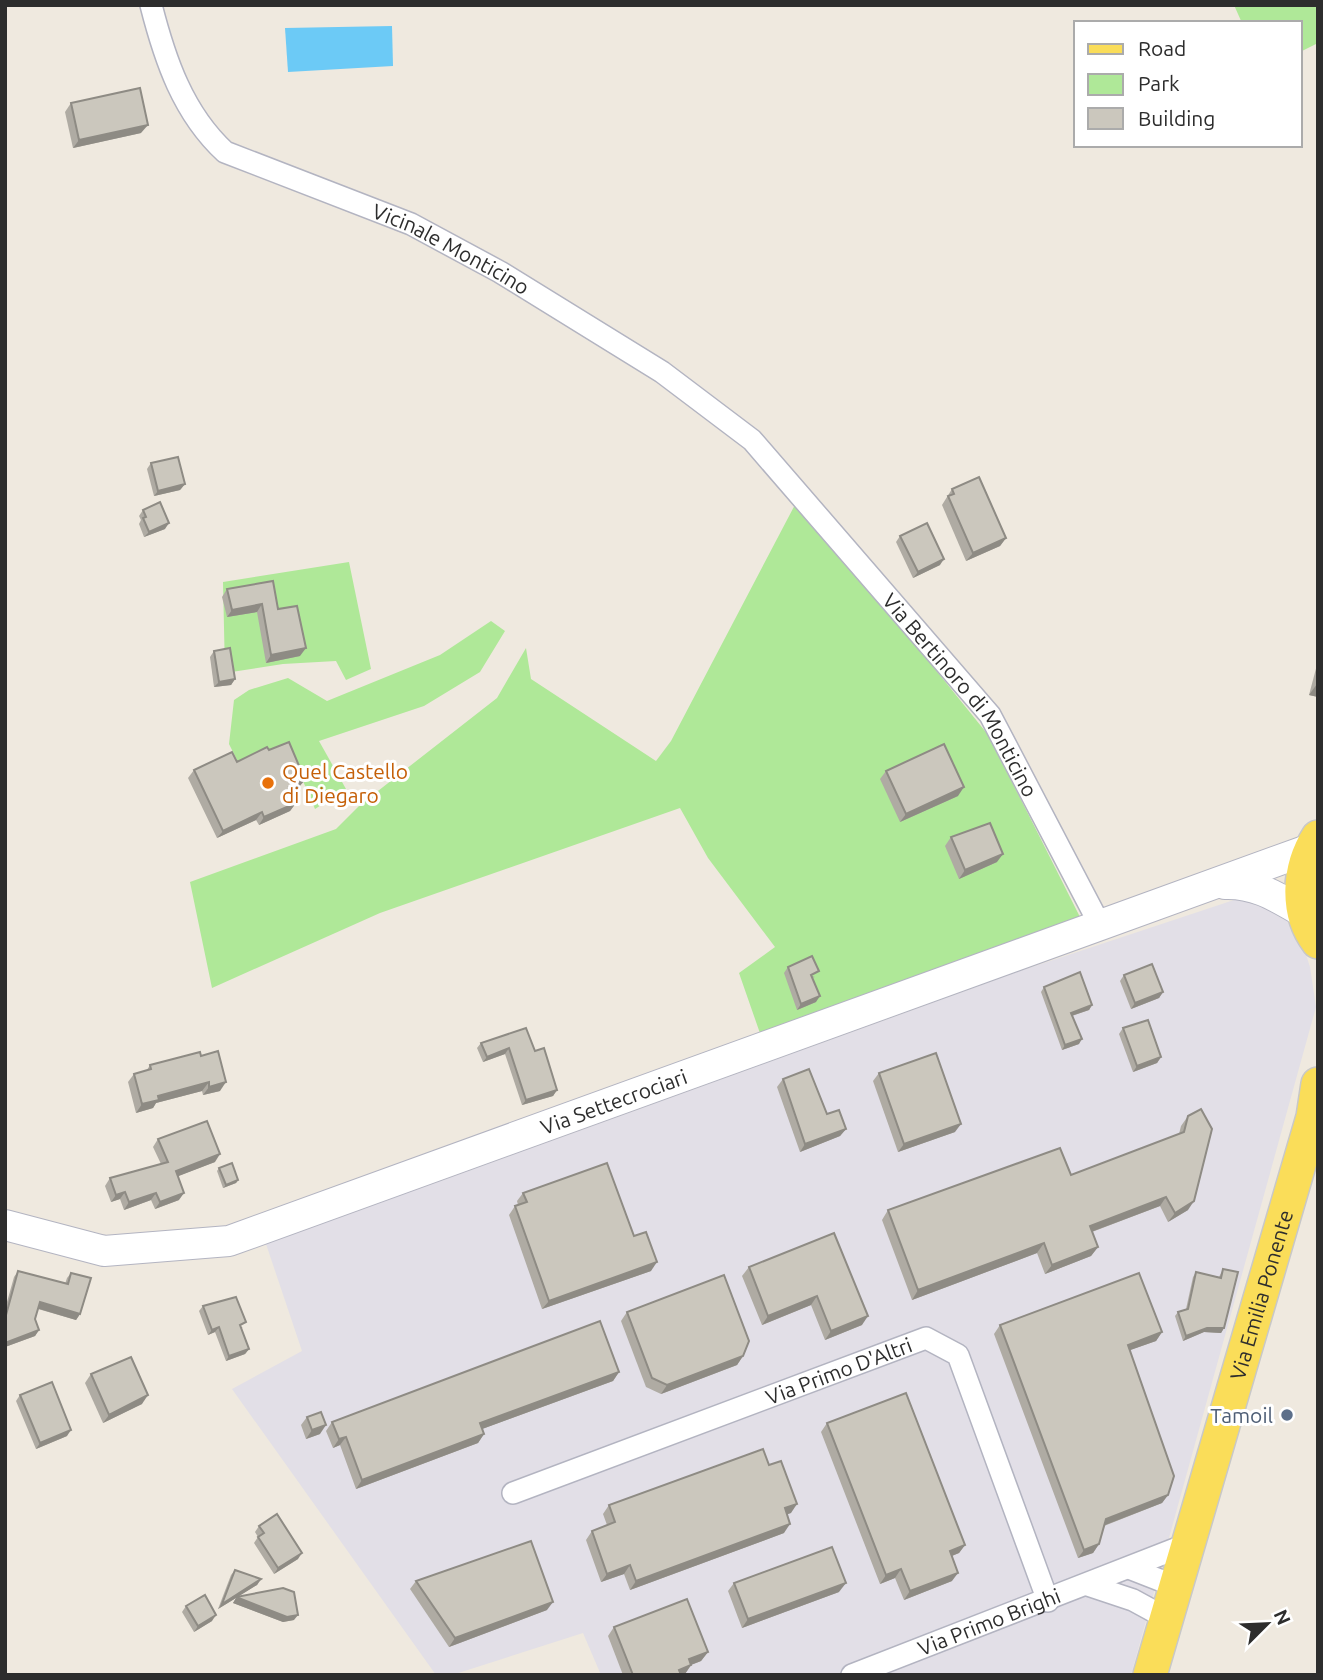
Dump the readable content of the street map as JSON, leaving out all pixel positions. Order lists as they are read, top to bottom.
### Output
{
  "streets": {
    "main road": ["Via Settecrociari", "Via Emilia Ponente"],
    "street": [
      "Vicinale Monticino",
      "Via Bertinoro di Monticino",
      "Via Primo D'Altri",
      "Via Primo Brighi"
    ]
  },
  "crossings": [
    ["Vicinale Monticino", "Via Bertinoro di Monticino"],
    ["Via Bertinoro di Monticino", "Via Settecrociari"],
    ["Via Emilia Ponente", "Via Primo Brighi"],
    ["Via Primo D'Altri", "Via Primo Brighi"]
  ],
  "places": ["Quel Castello di Diegaro", "Tamoil"],
  "legend": ["Road", "Park", "Building"],
  "north": "top right"
}
